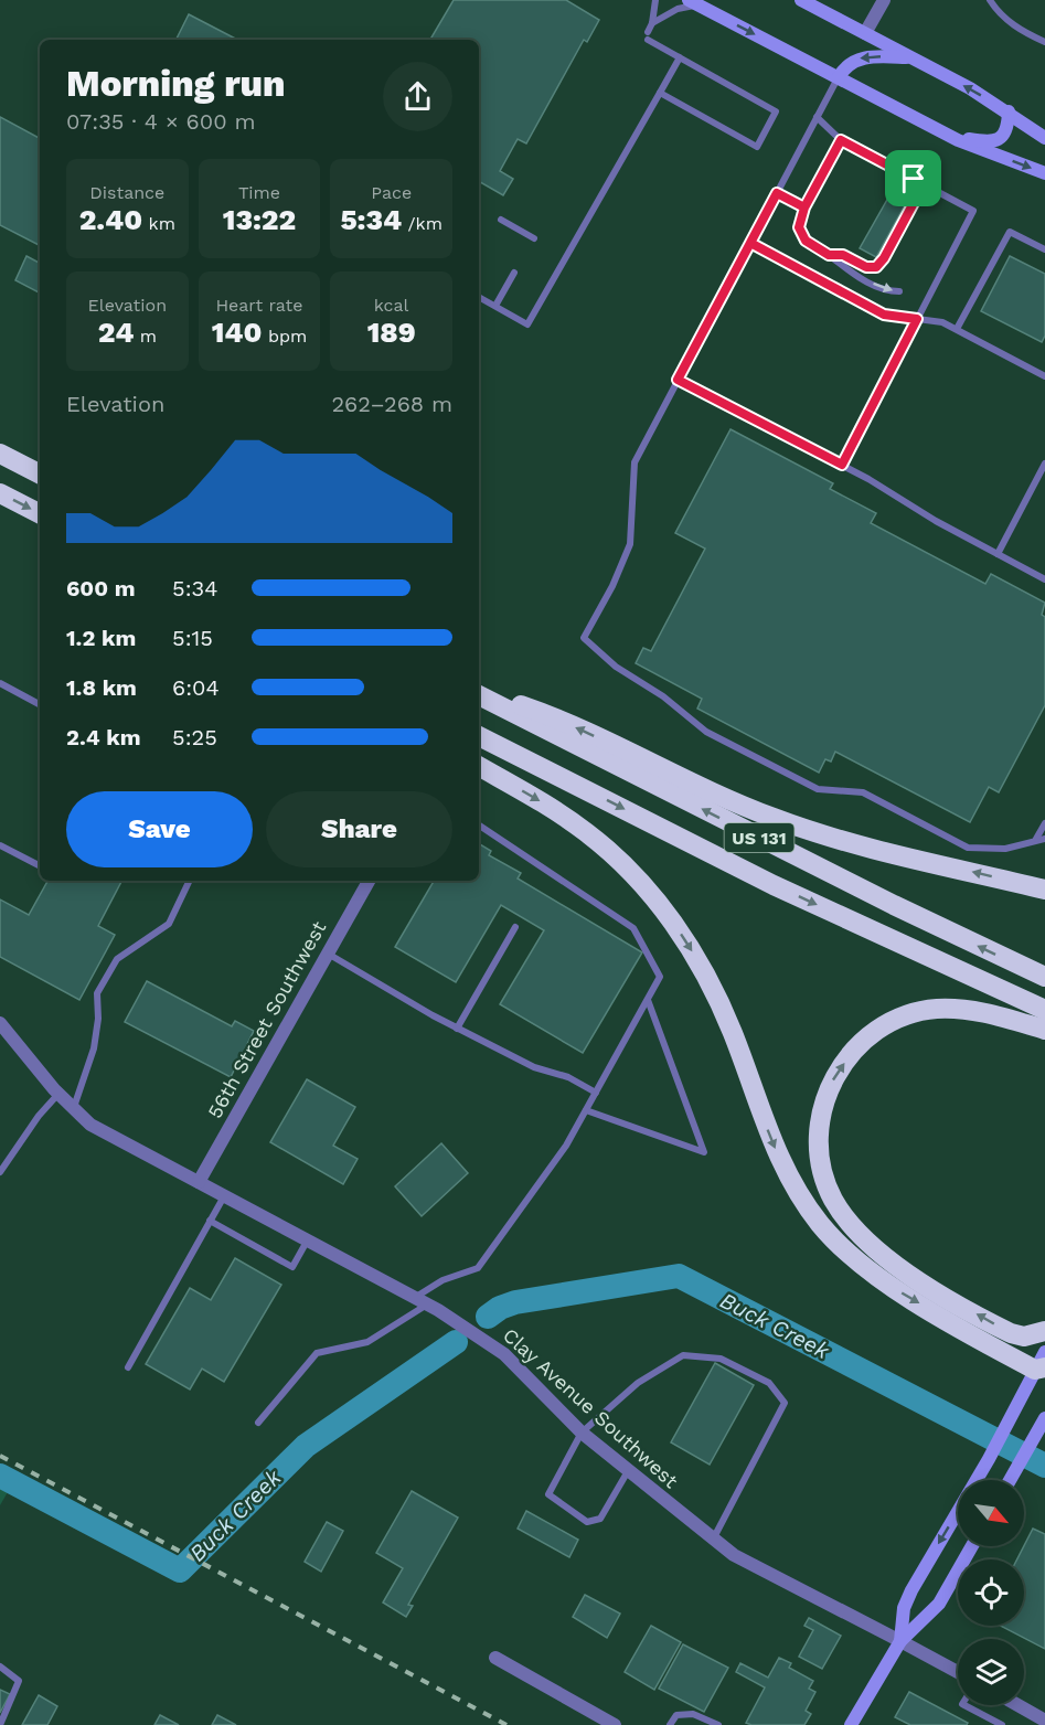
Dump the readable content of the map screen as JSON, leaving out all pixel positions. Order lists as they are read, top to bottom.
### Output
{
  "streets": {
    "highway": ["US 131"],
    "street": ["56th Street Southwest", "Clay Avenue Southwest"]
  },
  "crossings": [
    ["56th Street Southwest", "Clay Avenue Southwest"]
  ],
  "water": ["Buck Creek"],
  "north": "bottom right",
  "page": {
    "heading": ["Morning run", "07:35 · 4 × 600 m"],
    "stats": [
      ["Distance", "2.40 km"],
      ["Time", "13:22"],
      ["Pace", "5:34 /km"],
      ["Elevation", "24 m"],
      ["Heart rate", "140 bpm"],
      ["kcal", "189"]
    ],
    "chart": ["Elevation", "262–268 m"],
    "list": [
      {
        "name": "600 m",
        "note": "5:34"
      },
      {
        "name": "1.2 km",
        "note": "5:15"
      },
      {
        "name": "1.8 km",
        "note": "6:04"
      },
      {
        "name": "2.4 km",
        "note": "5:25"
      }
    ],
    "buttons": ["Save", "Share"]
  }
}
